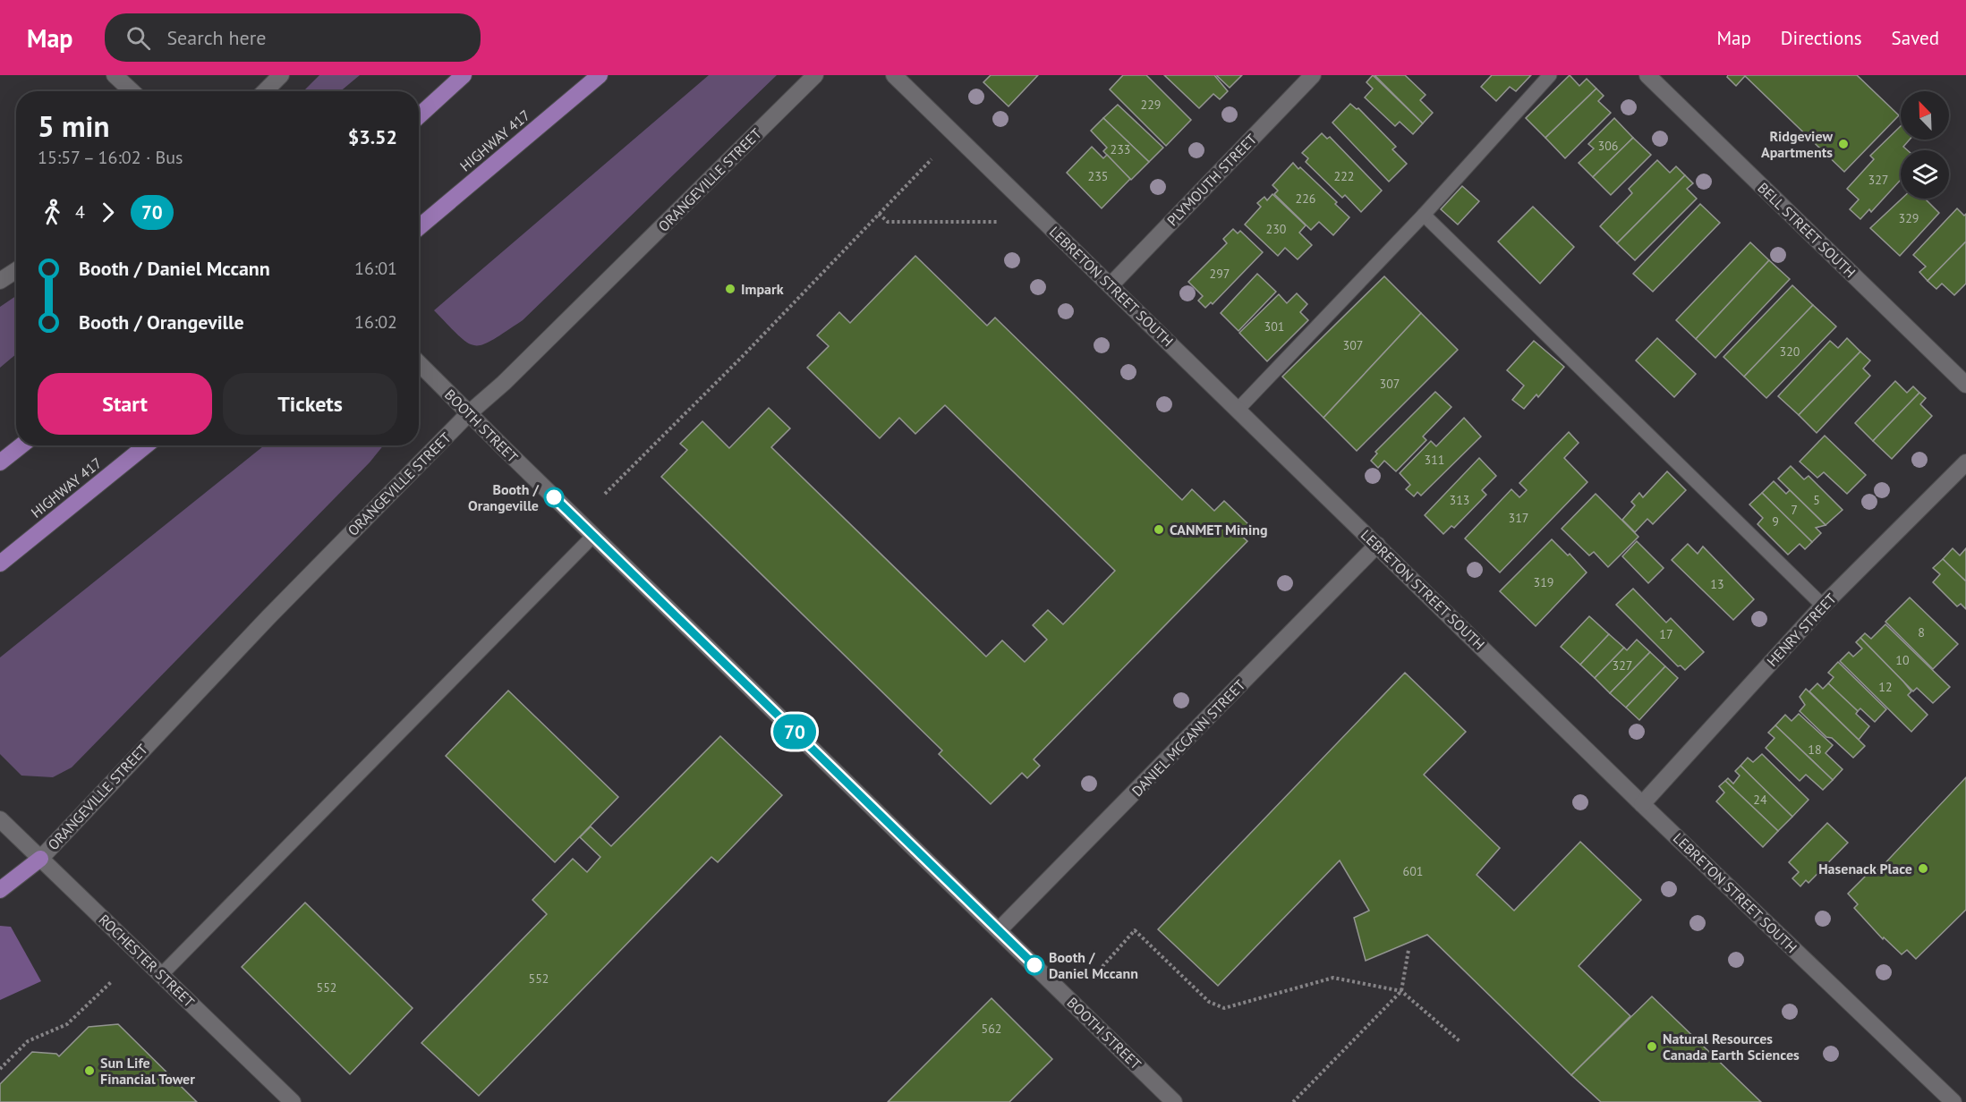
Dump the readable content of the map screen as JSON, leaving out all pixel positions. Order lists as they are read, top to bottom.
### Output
{
  "streets": {
    "highway": ["HIGHWAY 417"],
    "street": [
      "ORANGEVILLE STREET",
      "PLYMOUTH STREET",
      "BELL STREET SOUTH",
      "LEBRETON STREET SOUTH",
      "BOOTH STREET",
      "HENRY STREET",
      "DANIEL MCCANN STREET",
      "ROCHESTER STREET"
    ]
  },
  "crossings": [
    ["ORANGEVILLE STREET", "BOOTH STREET"],
    ["ORANGEVILLE STREET", "ROCHESTER STREET"],
    ["PLYMOUTH STREET", "LEBRETON STREET SOUTH"],
    ["LEBRETON STREET SOUTH", "HENRY STREET"],
    ["LEBRETON STREET SOUTH", "DANIEL MCCANN STREET"],
    ["BOOTH STREET", "DANIEL MCCANN STREET"]
  ],
  "places": [
    "Ridgeview Apartments",
    "Impark",
    "Booth / Orangeville",
    "CANMET Mining",
    "Hasenack Place",
    "Booth / Daniel Mccann",
    "Natural Resources Canada Earth Sciences",
    "Sun Life Financial Tower"
  ],
  "lines": ["bus line 70"],
  "house_numbers": [
    "229",
    "306",
    "233",
    "235",
    "222",
    "327",
    "226",
    "329",
    "230",
    "297",
    "301",
    "307",
    "320",
    "307",
    "311",
    "313",
    "5",
    "7",
    "317",
    "9",
    "319",
    "13",
    "8",
    "17",
    "10",
    "327",
    "12",
    "18",
    "24",
    "601",
    "552",
    "552",
    "562"
  ],
  "north": "top left",
  "page": {
    "header": "Map",
    "search": "Search here",
    "nav": ["Map", "Directions", "Saved"],
    "on_map": "70",
    "heading": ["5 min", "15:57 – 16:02 · Bus", "$3.52"],
    "legs": ["4", "70"],
    "list": [
      {
        "name": "Booth / Daniel Mccann",
        "value": "16:01"
      },
      {
        "name": "Booth / Orangeville",
        "value": "16:02"
      }
    ],
    "buttons": ["Start", "Tickets"]
  }
}
